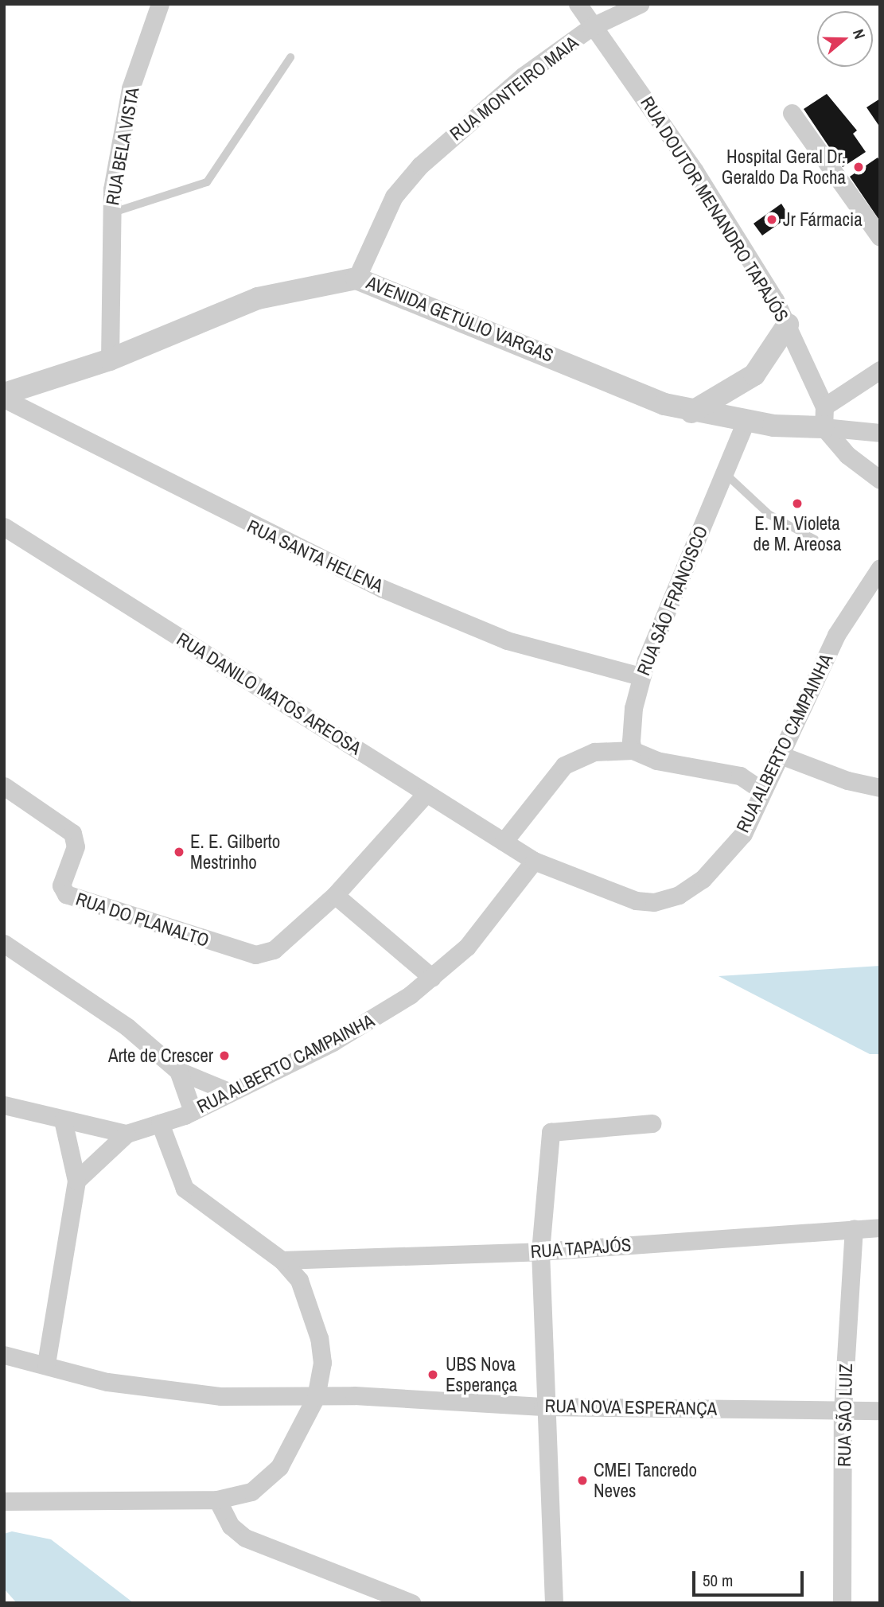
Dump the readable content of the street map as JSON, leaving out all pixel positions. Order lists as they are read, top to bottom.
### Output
{
  "streets": {
    "street": [
      "RUA MONTEIRO MAIA",
      "RUA BELA VISTA",
      "RUA DOUTOR MENANDRO TAPAJÓS",
      "AVENIDA GETÚLIO VARGAS",
      "RUA SANTA HELENA",
      "RUA SÃO FRANCISCO",
      "RUA DANILO MATOS AREOSA",
      "RUA ALBERTO CAMPAINHA",
      "RUA DO PLANALTO",
      "RUA TAPAJÓS",
      "RUA NOVA ESPERANÇA",
      "RUA SÃO LUIZ"
    ]
  },
  "crossings": [
    ["RUA MONTEIRO MAIA", "RUA DOUTOR MENANDRO TAPAJÓS"],
    ["RUA MONTEIRO MAIA", "AVENIDA GETÚLIO VARGAS"],
    ["RUA BELA VISTA", "AVENIDA GETÚLIO VARGAS"],
    ["RUA DOUTOR MENANDRO TAPAJÓS", "AVENIDA GETÚLIO VARGAS"],
    ["AVENIDA GETÚLIO VARGAS", "RUA SÃO FRANCISCO"],
    ["RUA SANTA HELENA", "RUA SÃO FRANCISCO"],
    ["RUA DANILO MATOS AREOSA", "RUA ALBERTO CAMPAINHA"],
    ["RUA TAPAJÓS", "RUA SÃO LUIZ"],
    ["RUA NOVA ESPERANÇA", "RUA SÃO LUIZ"]
  ],
  "places": [
    "Hospital Geral Dr. Geraldo Da Rocha",
    "Jr Fármacia",
    "E. M. Violeta de M. Areosa",
    "E. E. Gilberto Mestrinho",
    "Arte de Crescer",
    "UBS Nova Esperança",
    "CMEI Tancredo Neves"
  ],
  "scale_bar": "50 m",
  "north": "right"
}
